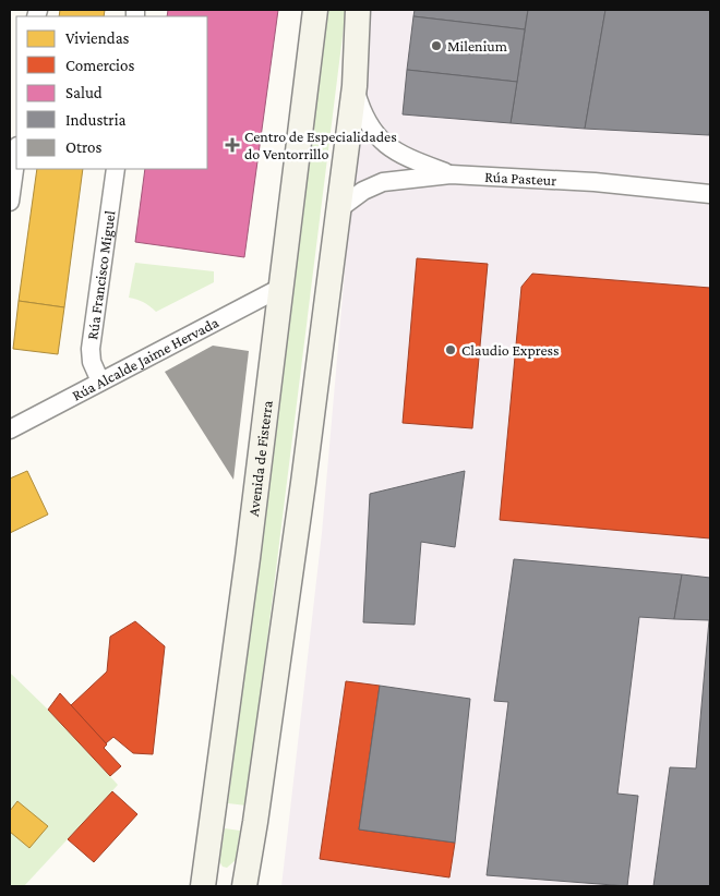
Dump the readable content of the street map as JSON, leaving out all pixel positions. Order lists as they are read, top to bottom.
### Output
{
  "streets": {
    "main road": ["Avenida de Fisterra"],
    "street": ["Rúa Pasteur", "Rúa Francisco Miguel", "Rúa Alcalde Jaime Hervada"]
  },
  "crossings": [
    ["Rúa Francisco Miguel", "Rúa Alcalde Jaime Hervada"],
    ["Rúa Alcalde Jaime Hervada", "Avenida de Fisterra"]
  ],
  "places": {
    "other": ["Milenium", "Claudio Express"],
    "health": ["Centro de Especialidades do Ventorrillo"]
  },
  "legend": [
    "Viviendas",
    "Comercios",
    "Salud",
    "Industria",
    "Otros"
  ]
}
